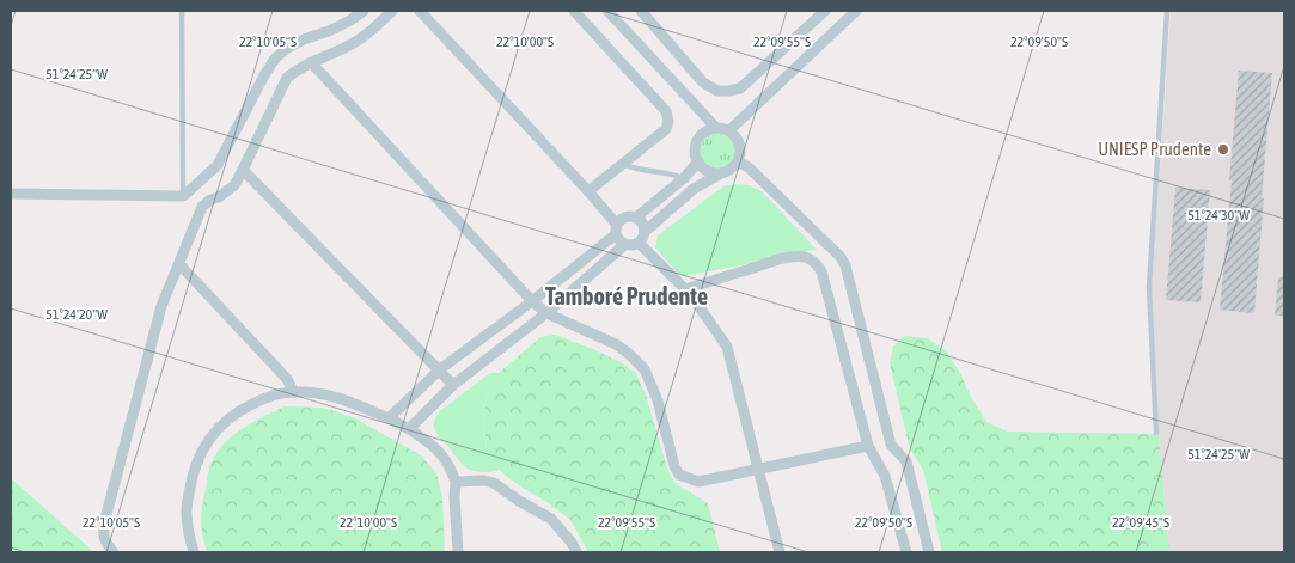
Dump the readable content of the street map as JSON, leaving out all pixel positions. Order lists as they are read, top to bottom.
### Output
{
  "districts": ["Tamboré Prudente"],
  "places": ["UNIESP Prudente"],
  "coordinates": [
    "22°10'05\"S",
    "22°10'00\"S",
    "22°09'55\"S",
    "22°09'50\"S",
    "51°24'25\"W",
    "51°24'30\"W",
    "51°24'20\"W",
    "22°09'45\"S"
  ]
}
